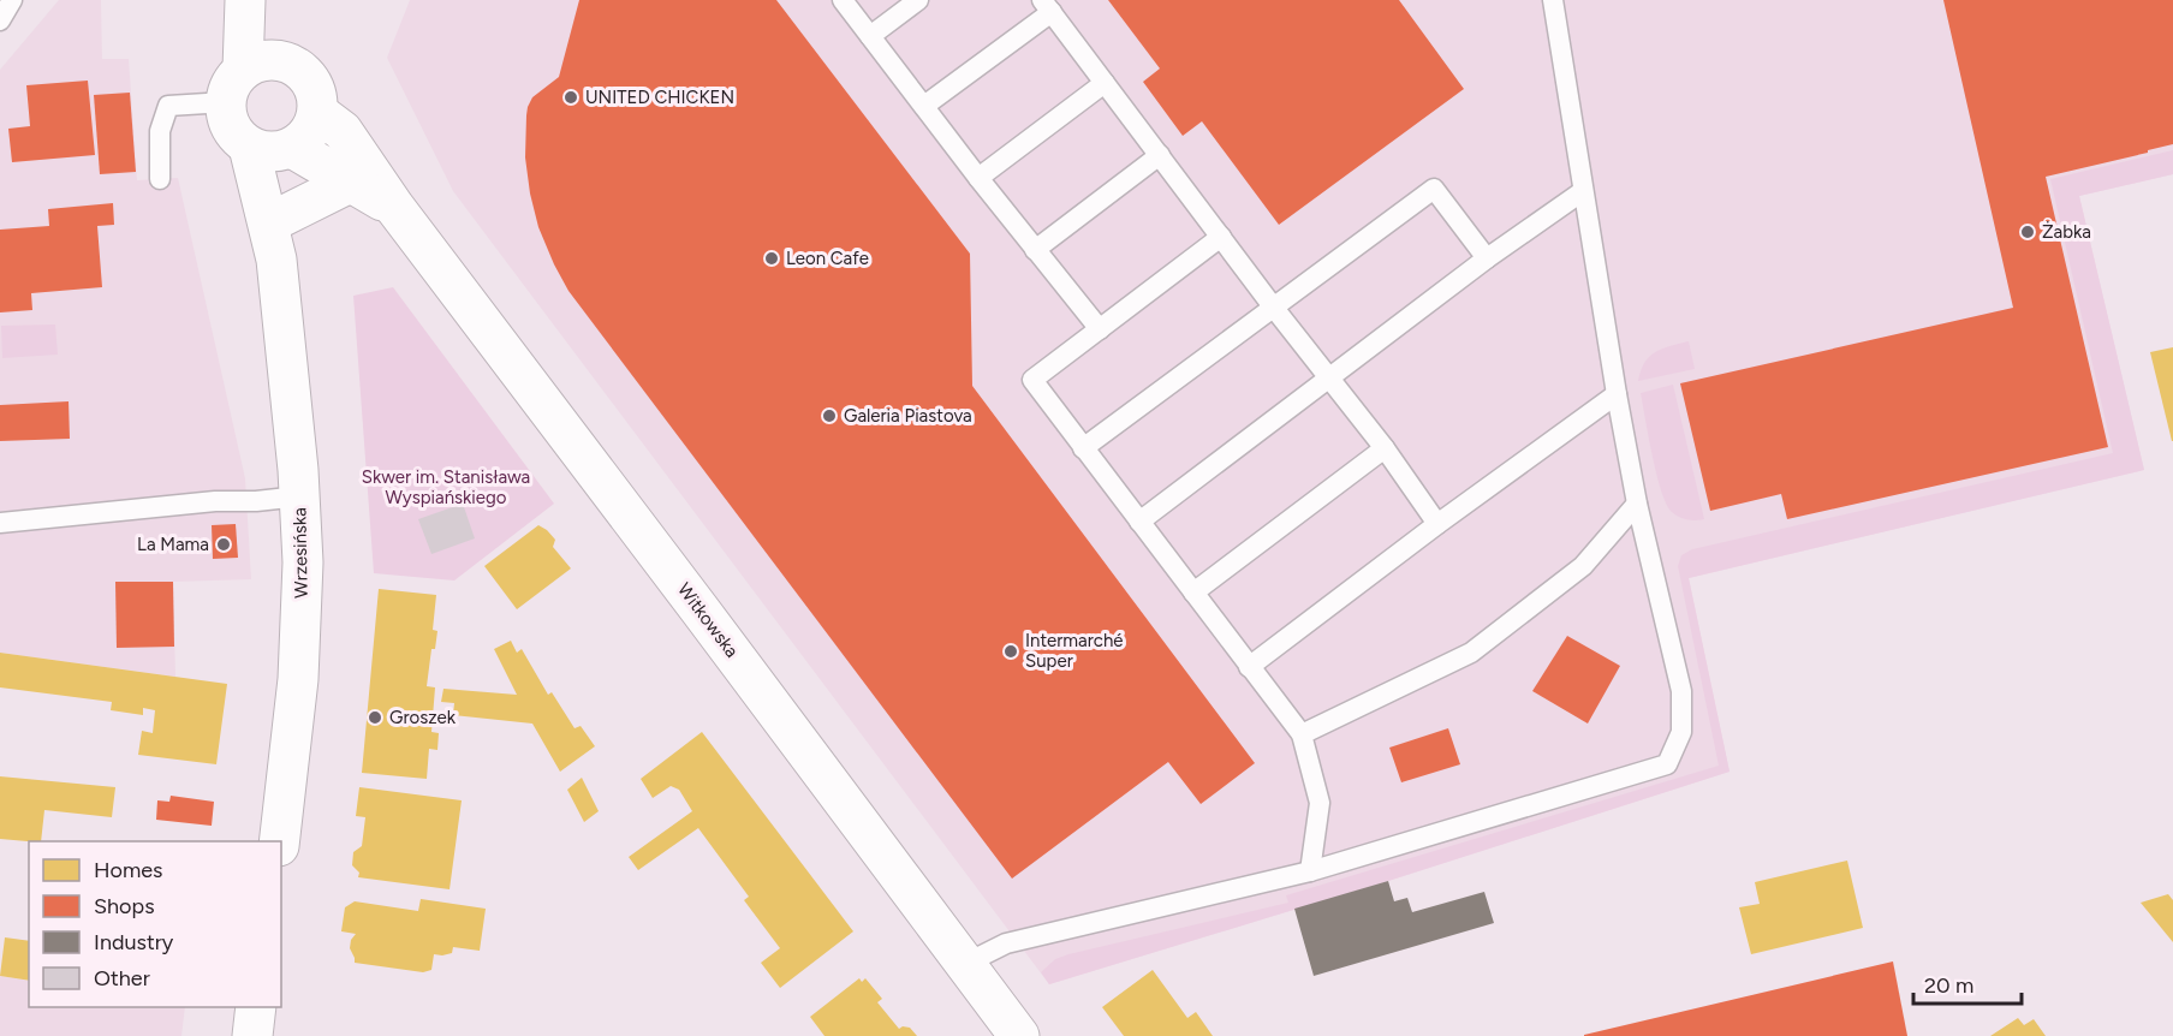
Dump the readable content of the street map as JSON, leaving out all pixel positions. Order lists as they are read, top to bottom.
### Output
{
  "streets": {
    "street": ["Wrzesińska", "Witkowska"]
  },
  "crossings": [
    ["Wrzesińska", "Witkowska"]
  ],
  "parks": ["Skwer im. Stanisława Wyspiańskiego"],
  "places": [
    "UNITED CHICKEN",
    "Żabka",
    "Leon Cafe",
    "Galeria Piastova",
    "La Mama",
    "Intermarché Super",
    "Groszek"
  ],
  "legend": [
    "Homes",
    "Shops",
    "Industry",
    "Other"
  ],
  "scale_bar": "20 m"
}
